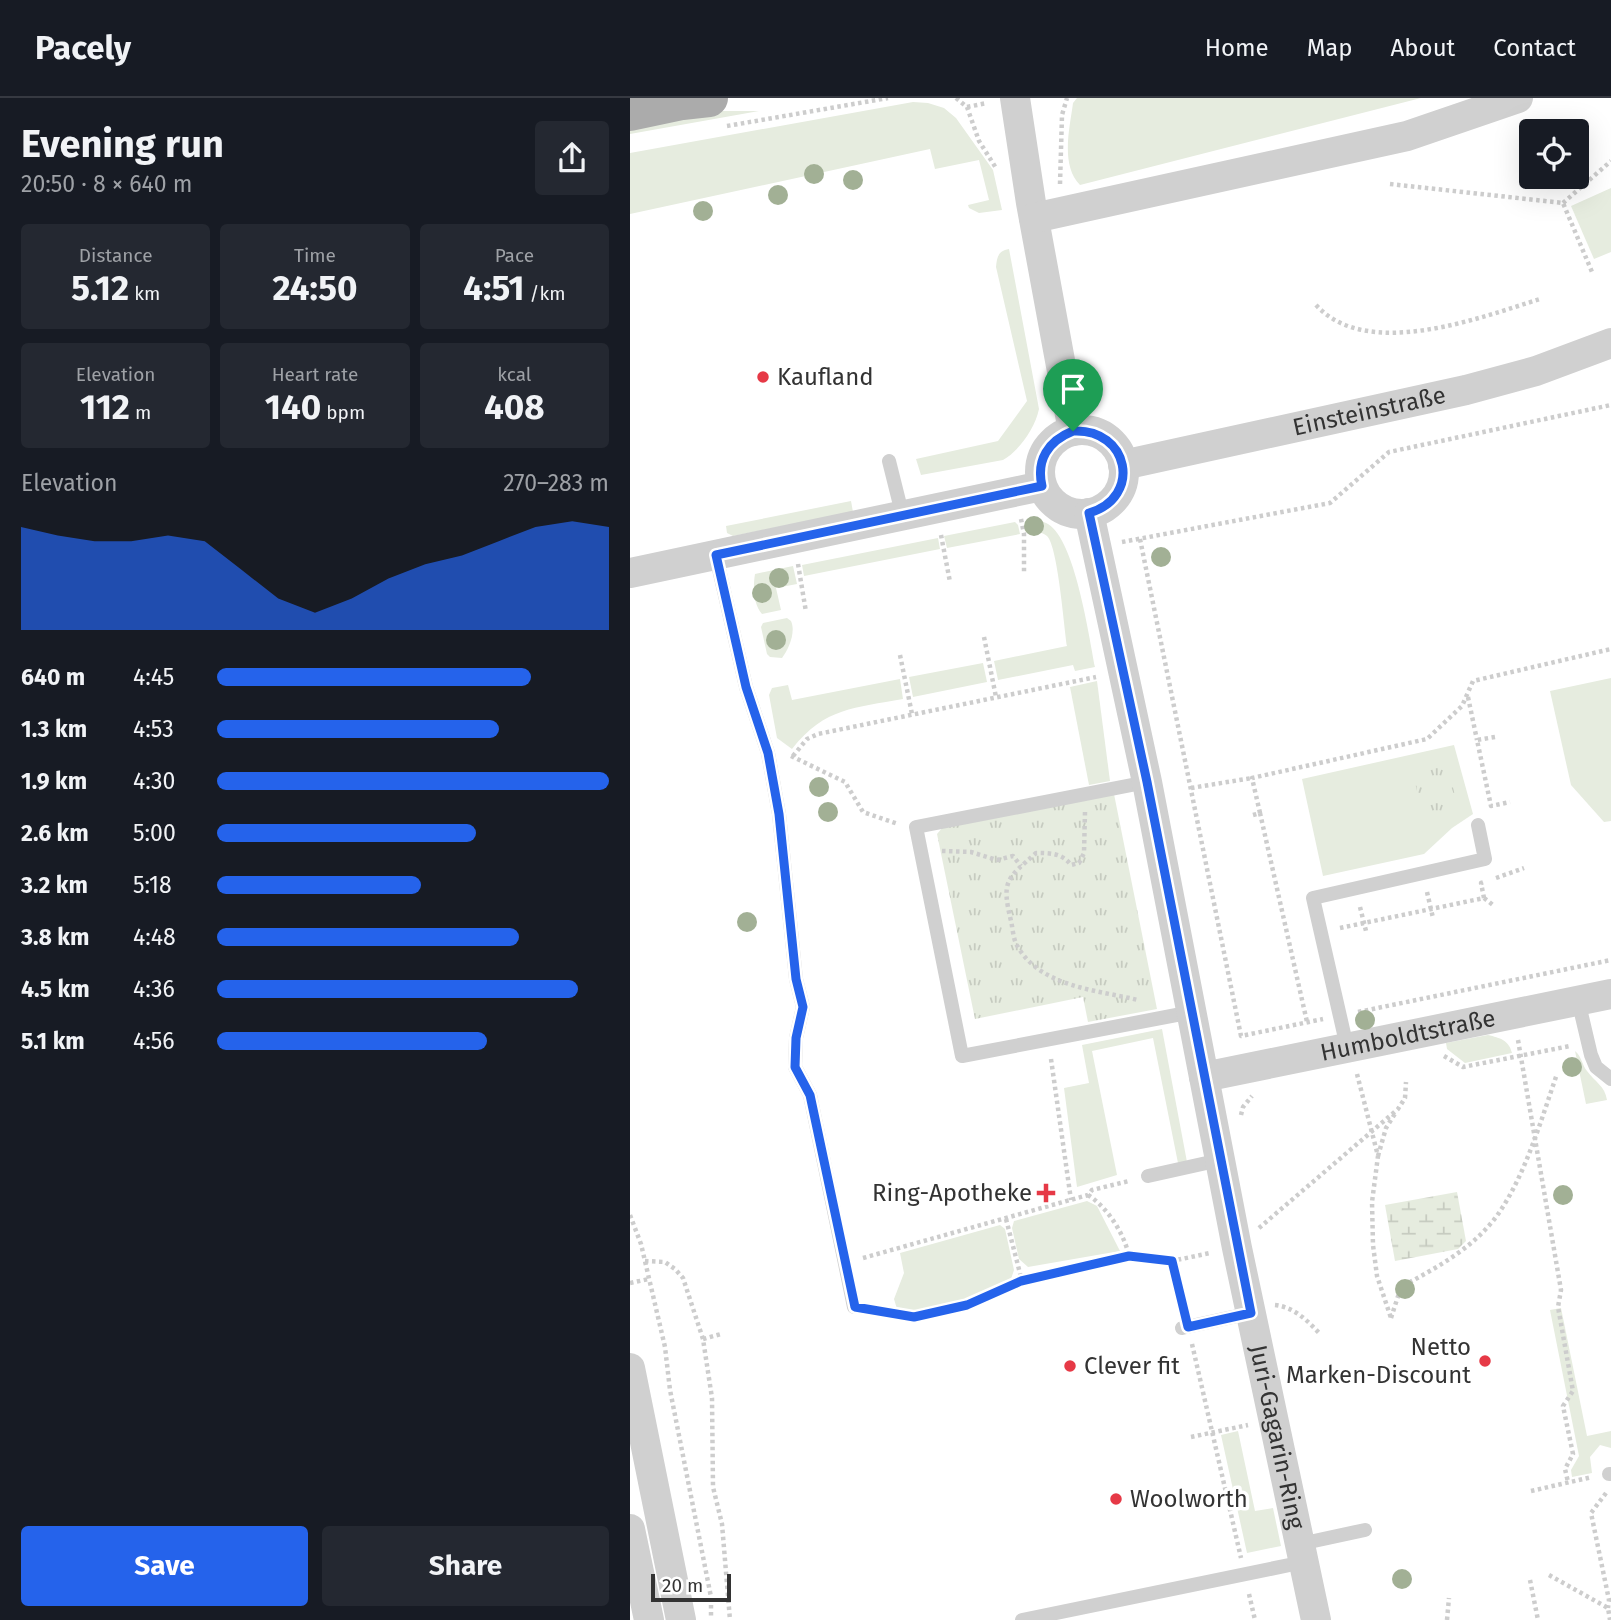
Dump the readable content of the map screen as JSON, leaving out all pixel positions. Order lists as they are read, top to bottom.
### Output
{
  "streets": {
    "street": ["Einsteinstraße", "Humboldtstraße", "Juri-Gagarin-Ring"]
  },
  "crossings": [
    ["Einsteinstraße", "Juri-Gagarin-Ring"],
    ["Humboldtstraße", "Juri-Gagarin-Ring"]
  ],
  "places": {
    "other": [
      "Kaufland",
      "Netto Marken-Discount",
      "Clever fit",
      "Woolworth"
    ],
    "health": ["Ring-Apotheke"]
  },
  "scale_bar": "20 m",
  "page": {
    "header": "Pacely",
    "nav": [
      "Home",
      "Map",
      "About",
      "Contact"
    ],
    "heading": ["Evening run", "20:50 · 8 × 640 m"],
    "stats": [
      ["Distance", "5.12 km"],
      ["Time", "24:50"],
      ["Pace", "4:51 /km"],
      ["Elevation", "112 m"],
      ["Heart rate", "140 bpm"],
      ["kcal", "408"]
    ],
    "chart": ["Elevation", "270–283 m"],
    "list": [
      {
        "name": "640 m",
        "note": "4:45"
      },
      {
        "name": "1.3 km",
        "note": "4:53"
      },
      {
        "name": "1.9 km",
        "note": "4:30"
      },
      {
        "name": "2.6 km",
        "note": "5:00"
      },
      {
        "name": "3.2 km",
        "note": "5:18"
      },
      {
        "name": "3.8 km",
        "note": "4:48"
      },
      {
        "name": "4.5 km",
        "note": "4:36"
      },
      {
        "name": "5.1 km",
        "note": "4:56"
      }
    ],
    "buttons": ["Save", "Share"],
    "scale": "20 m"
  }
}
